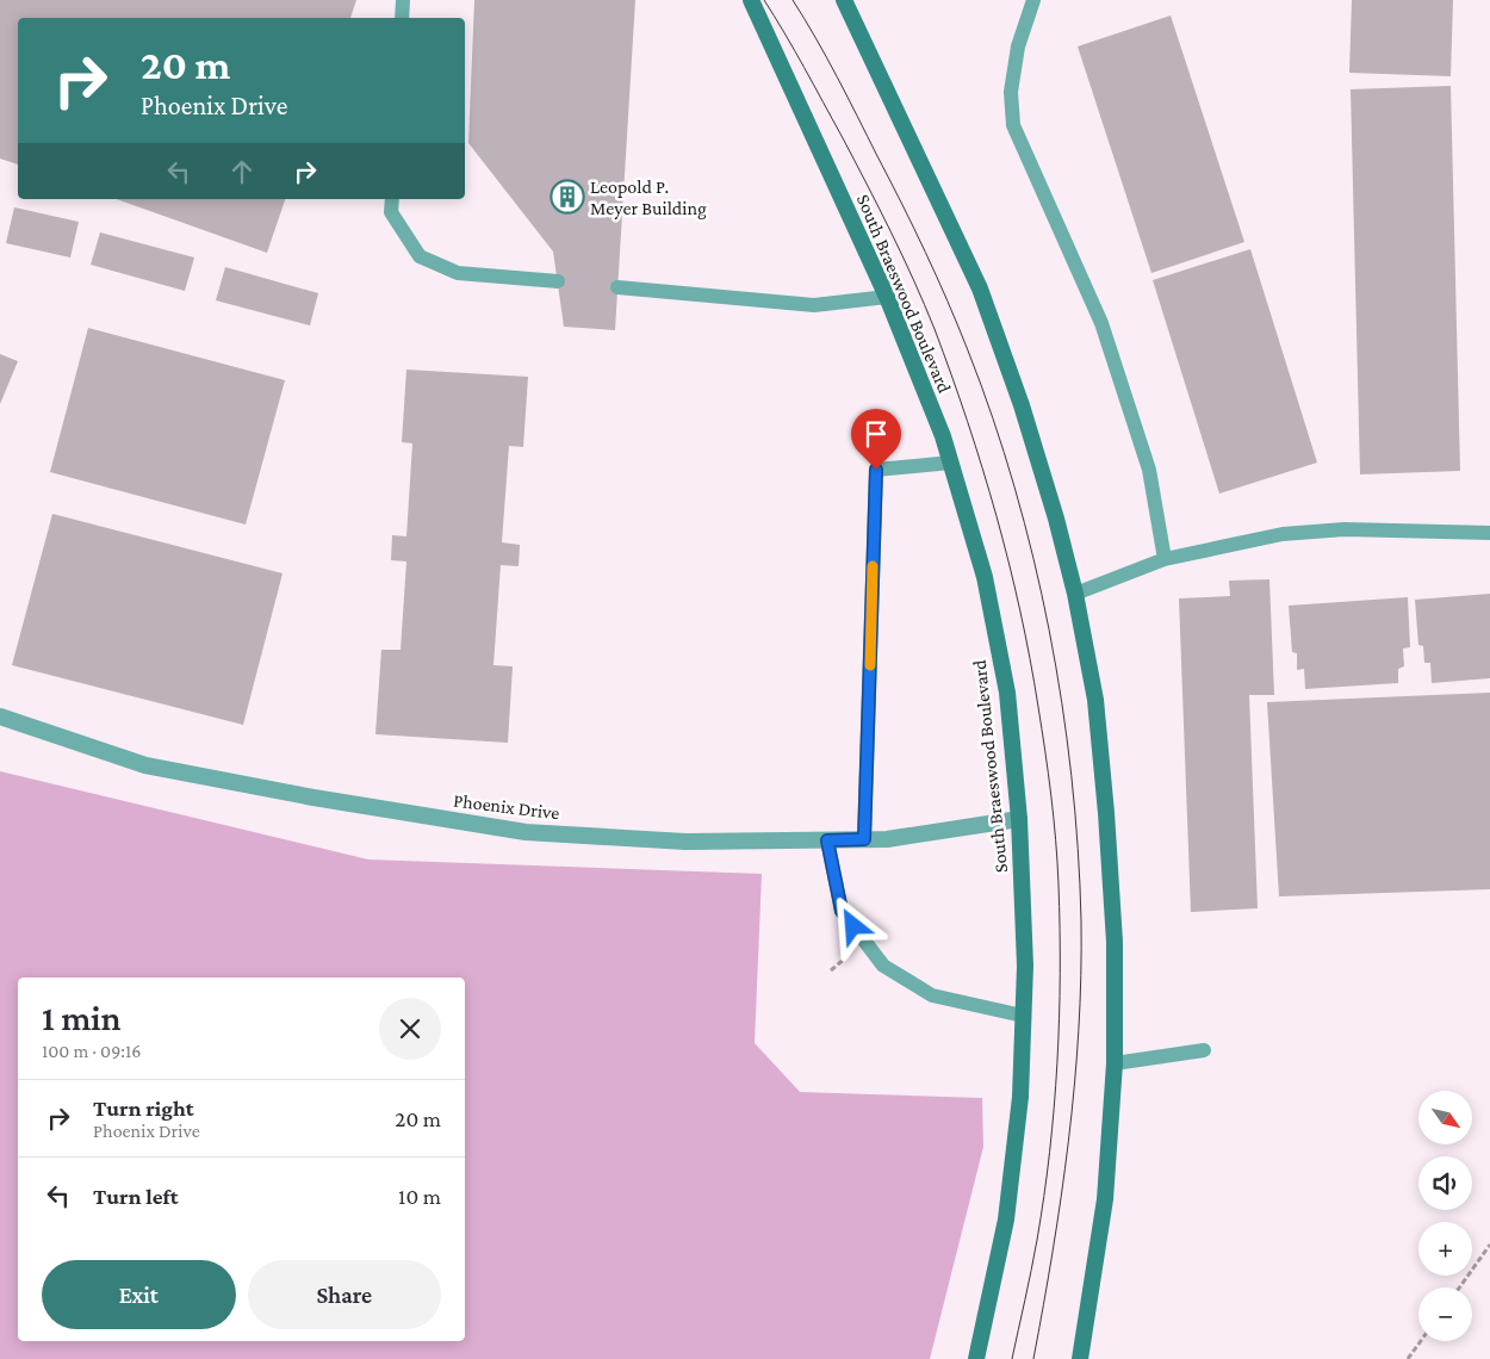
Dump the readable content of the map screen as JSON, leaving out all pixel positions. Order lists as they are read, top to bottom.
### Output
{
  "streets": {
    "main road": ["South Braeswood Boulevard"],
    "street": ["Phoenix Drive"]
  },
  "crossings": [
    ["South Braeswood Boulevard", "Phoenix Drive"]
  ],
  "places": {
    "building": ["Leopold P. Meyer Building"]
  },
  "north": "bottom right",
  "page": {
    "turn": ["20 m", "Phoenix Drive"],
    "heading": ["1 min", "100 m · 09:16"],
    "list": [
      {
        "name": "Turn right",
        "note": "Phoenix Drive",
        "value": "20 m"
      },
      {
        "name": "Turn left",
        "value": "10 m"
      }
    ],
    "map_buttons": ["+", "−"],
    "buttons": ["Exit", "Share"]
  }
}
